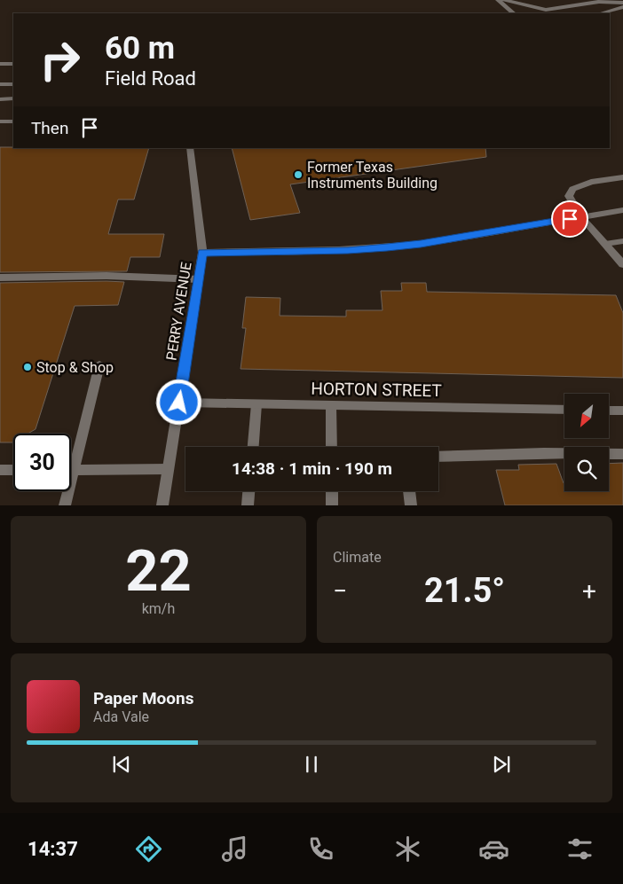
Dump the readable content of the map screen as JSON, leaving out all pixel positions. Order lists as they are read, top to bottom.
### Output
{
  "streets": {
    "street": ["PERRY AVENUE", "HORTON STREET"]
  },
  "crossings": [
    ["PERRY AVENUE", "HORTON STREET"]
  ],
  "places": ["Former Texas Instruments Building", "Stop & Shop"],
  "north": "bottom left",
  "page": {
    "turn": ["60 m", "Field Road"],
    "then": "Then",
    "limit": "30",
    "trip": "14:38 · 1 min · 190 m",
    "tile": [
      ["22", "km/h"],
      "Climate"
    ],
    "heat": ["−", "21.5°", "+"],
    "song": ["Paper Moons", "Ada Vale"],
    "tabs": "14:37"
  }
}
